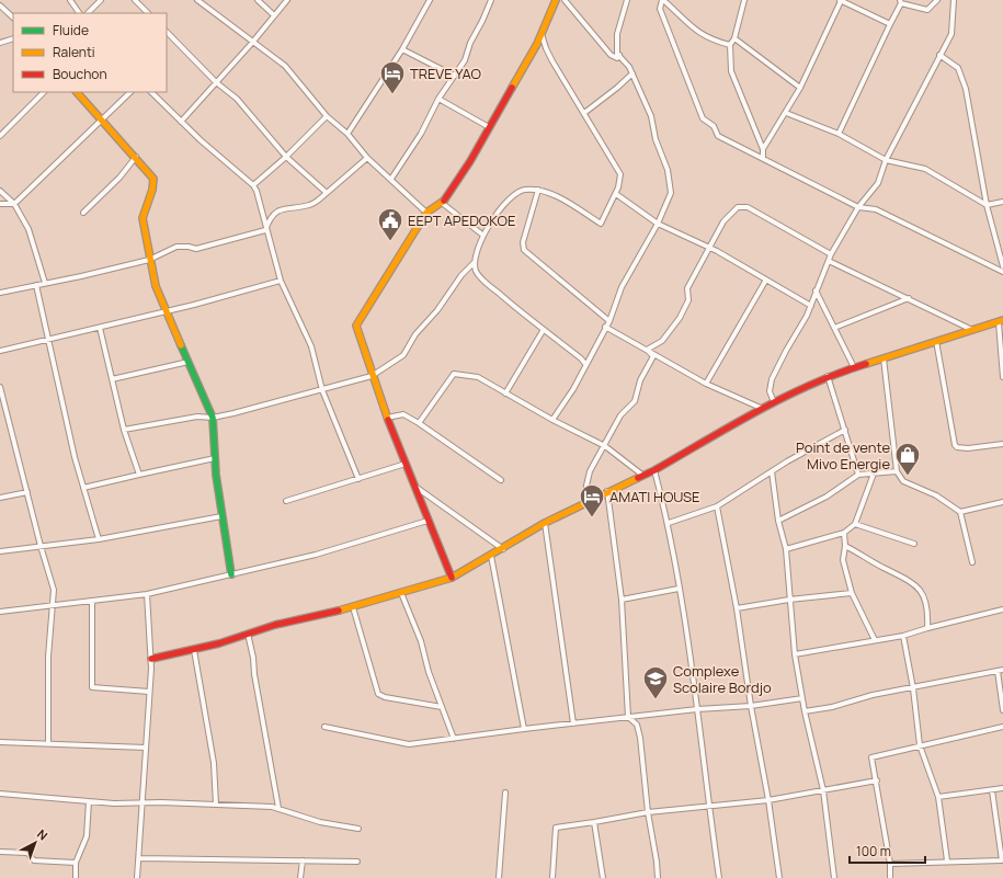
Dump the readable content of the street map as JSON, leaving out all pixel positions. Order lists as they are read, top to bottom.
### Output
{
  "places": {
    "hotel": ["TREVE YAO", "AMATI HOUSE"],
    "public building": ["EEPT APEDOKOE"],
    "shop": ["Point de vente Mivo Energie"],
    "school or university": ["Complexe Scolaire Bordjo"]
  },
  "legend": ["Fluide", "Ralenti", "Bouchon"],
  "scale_bar": "100 m",
  "north": "top right"
}
